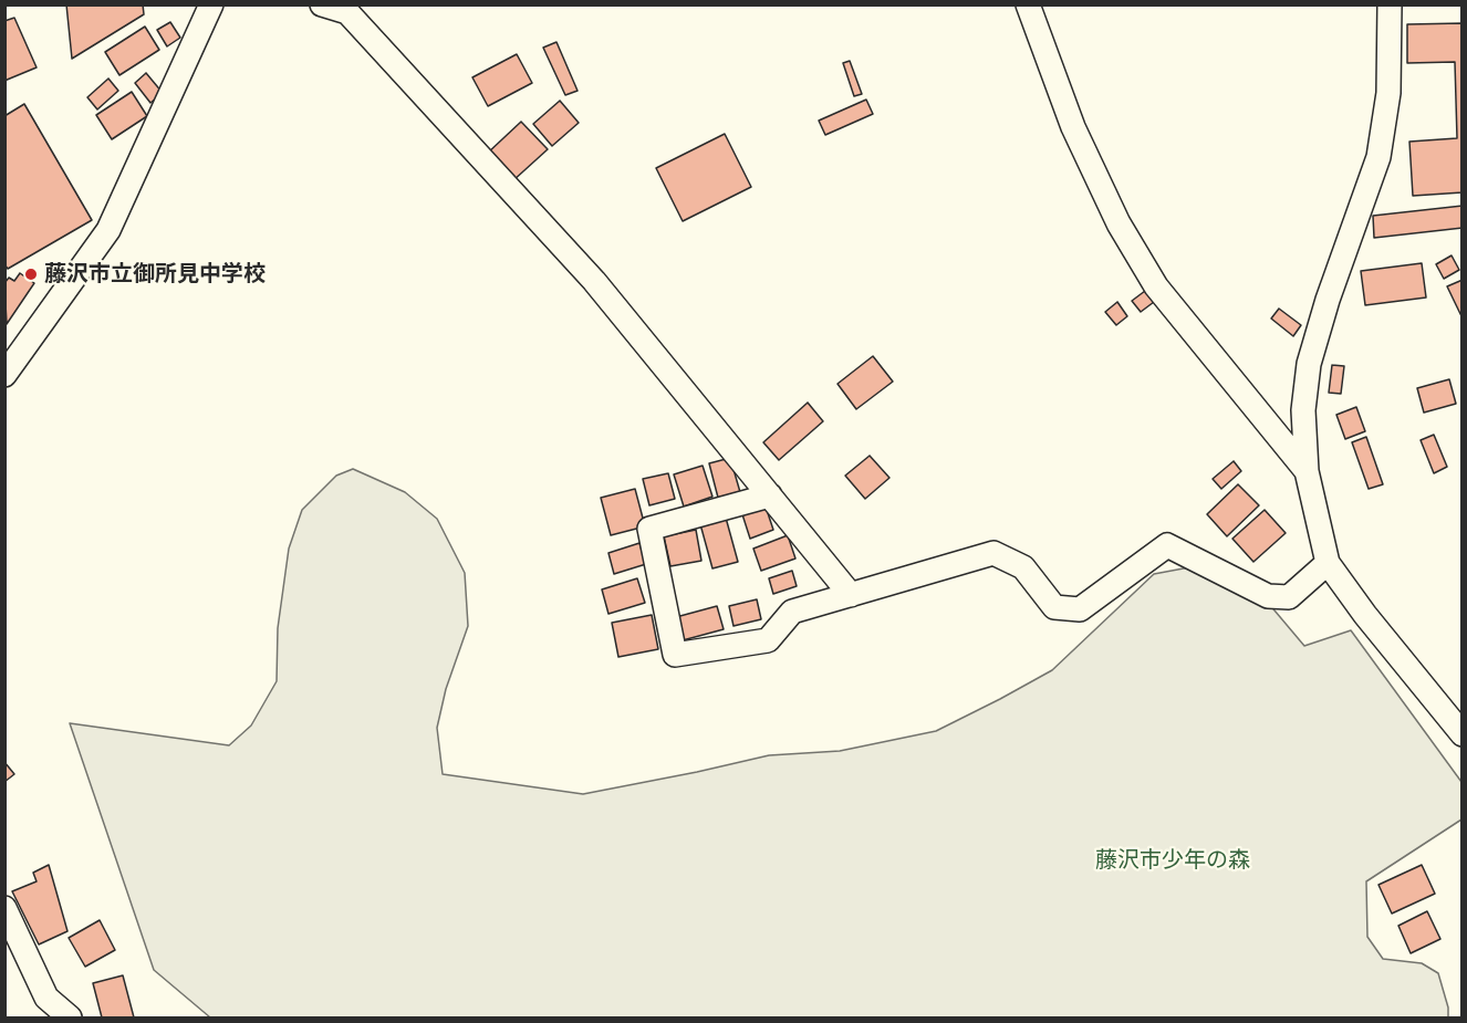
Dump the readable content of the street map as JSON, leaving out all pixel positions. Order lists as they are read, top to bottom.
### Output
{
  "parks": ["藤沢市少年の森"],
  "places": ["藤沢市立御所見中学校"]
}
